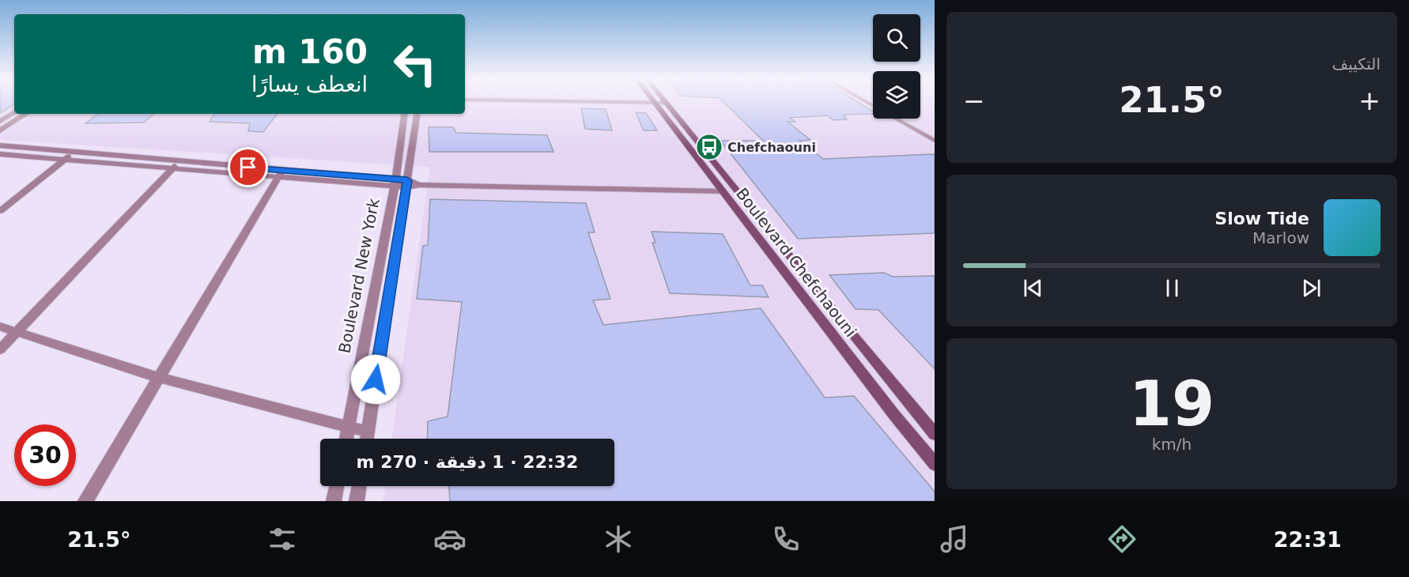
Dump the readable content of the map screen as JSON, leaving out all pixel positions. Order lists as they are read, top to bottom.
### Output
{
  "streets": {
    "street": ["Boulevard Chefchaouni", "Boulevard New York"]
  },
  "places": {
    "bus stop": ["Chefchaouni"]
  },
  "page": {
    "tile": [
      "التكييف",
      ["19", "km/h"]
    ],
    "turn": ["160 m", "انعطف يسارًا"],
    "heat": ["−", "21.5°", "+"],
    "song": ["Slow Tide", "Marlow"],
    "limit": "30",
    "trip": "22:32 · 1 دقيقة · 270 m",
    "tabs": ["22:31", "21.5°"]
  }
}
